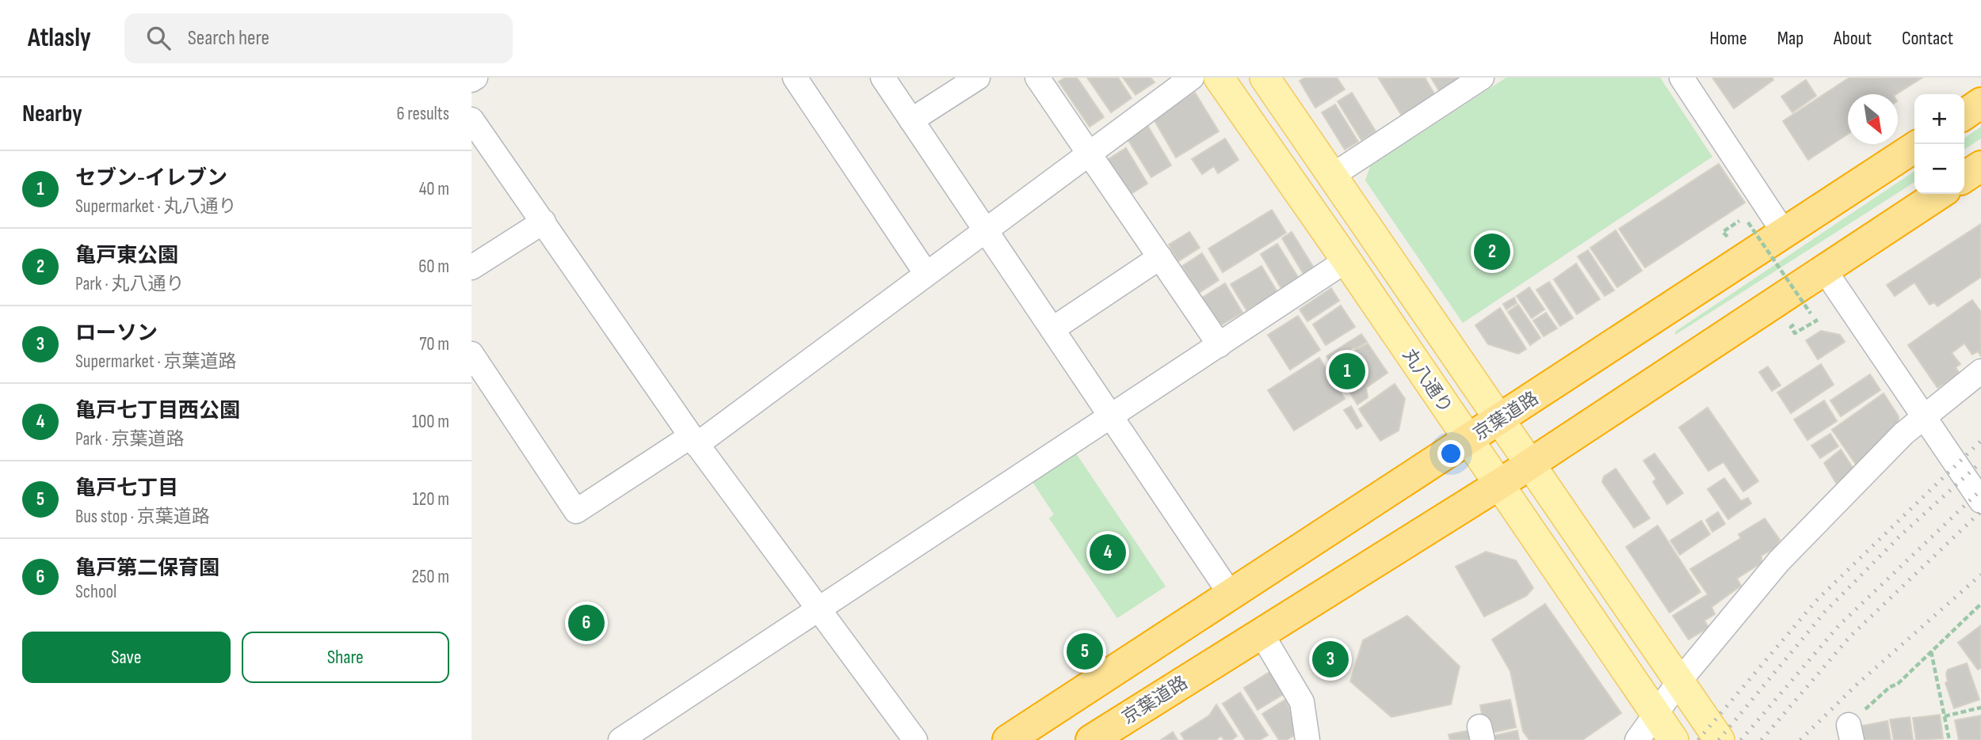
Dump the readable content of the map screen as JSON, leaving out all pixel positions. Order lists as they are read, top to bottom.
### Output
{
  "streets": {
    "highway": ["京葉道路"],
    "main road": ["丸八通り"]
  },
  "crossings": [
    ["丸八通り", "京葉道路"]
  ],
  "north": "bottom right",
  "page": {
    "header": "Atlasly",
    "search": "Search here",
    "nav": [
      "Home",
      "Map",
      "About",
      "Contact"
    ],
    "heading": ["Nearby", "6 results"],
    "map_buttons": ["+", "−"],
    "list": [
      {
        "mark": "1",
        "name": "セブン-イレブン",
        "note": "Supermarket · 丸八通り",
        "value": "40 m"
      },
      {
        "mark": "2",
        "name": "亀戸東公園",
        "note": "Park · 丸八通り",
        "value": "60 m"
      },
      {
        "mark": "3",
        "name": "ローソン",
        "note": "Supermarket · 京葉道路",
        "value": "70 m"
      },
      {
        "mark": "4",
        "name": "亀戸七丁目西公園",
        "note": "Park · 京葉道路",
        "value": "100 m"
      },
      {
        "mark": "5",
        "name": "亀戸七丁目",
        "note": "Bus stop · 京葉道路",
        "value": "120 m"
      },
      {
        "mark": "6",
        "name": "亀戸第二保育園",
        "note": "School",
        "value": "250 m"
      }
    ],
    "pins": [
      "2",
      "1",
      "4",
      "6",
      "5",
      "3"
    ],
    "buttons": ["Save", "Share"]
  }
}
